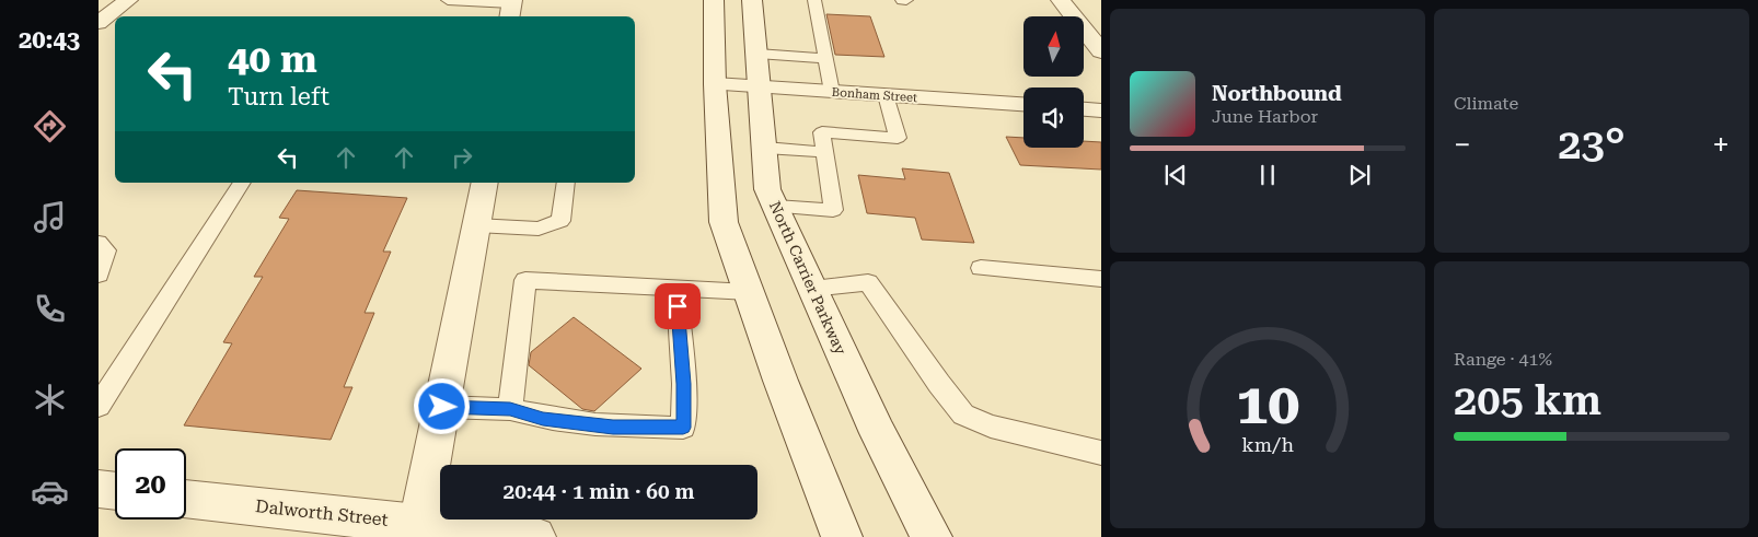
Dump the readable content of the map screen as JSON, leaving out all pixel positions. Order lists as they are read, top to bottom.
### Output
{
  "streets": {
    "main road": ["Bonham Street", "North Carrier Parkway", "Dalworth Street"]
  },
  "crossings": [
    ["Bonham Street", "North Carrier Parkway"]
  ],
  "north": "top",
  "page": {
    "tabs": "20:43",
    "tile": [
      "Climate",
      ["Range · 41%", "205 km"]
    ],
    "turn": ["40 m", "Turn left"],
    "song": ["Northbound", "June Harbor"],
    "heat": ["−", "23°", "+"],
    "limit": "20",
    "trip": "20:44 · 1 min · 60 m",
    "gauge": ["10", "km/h"]
  }
}
